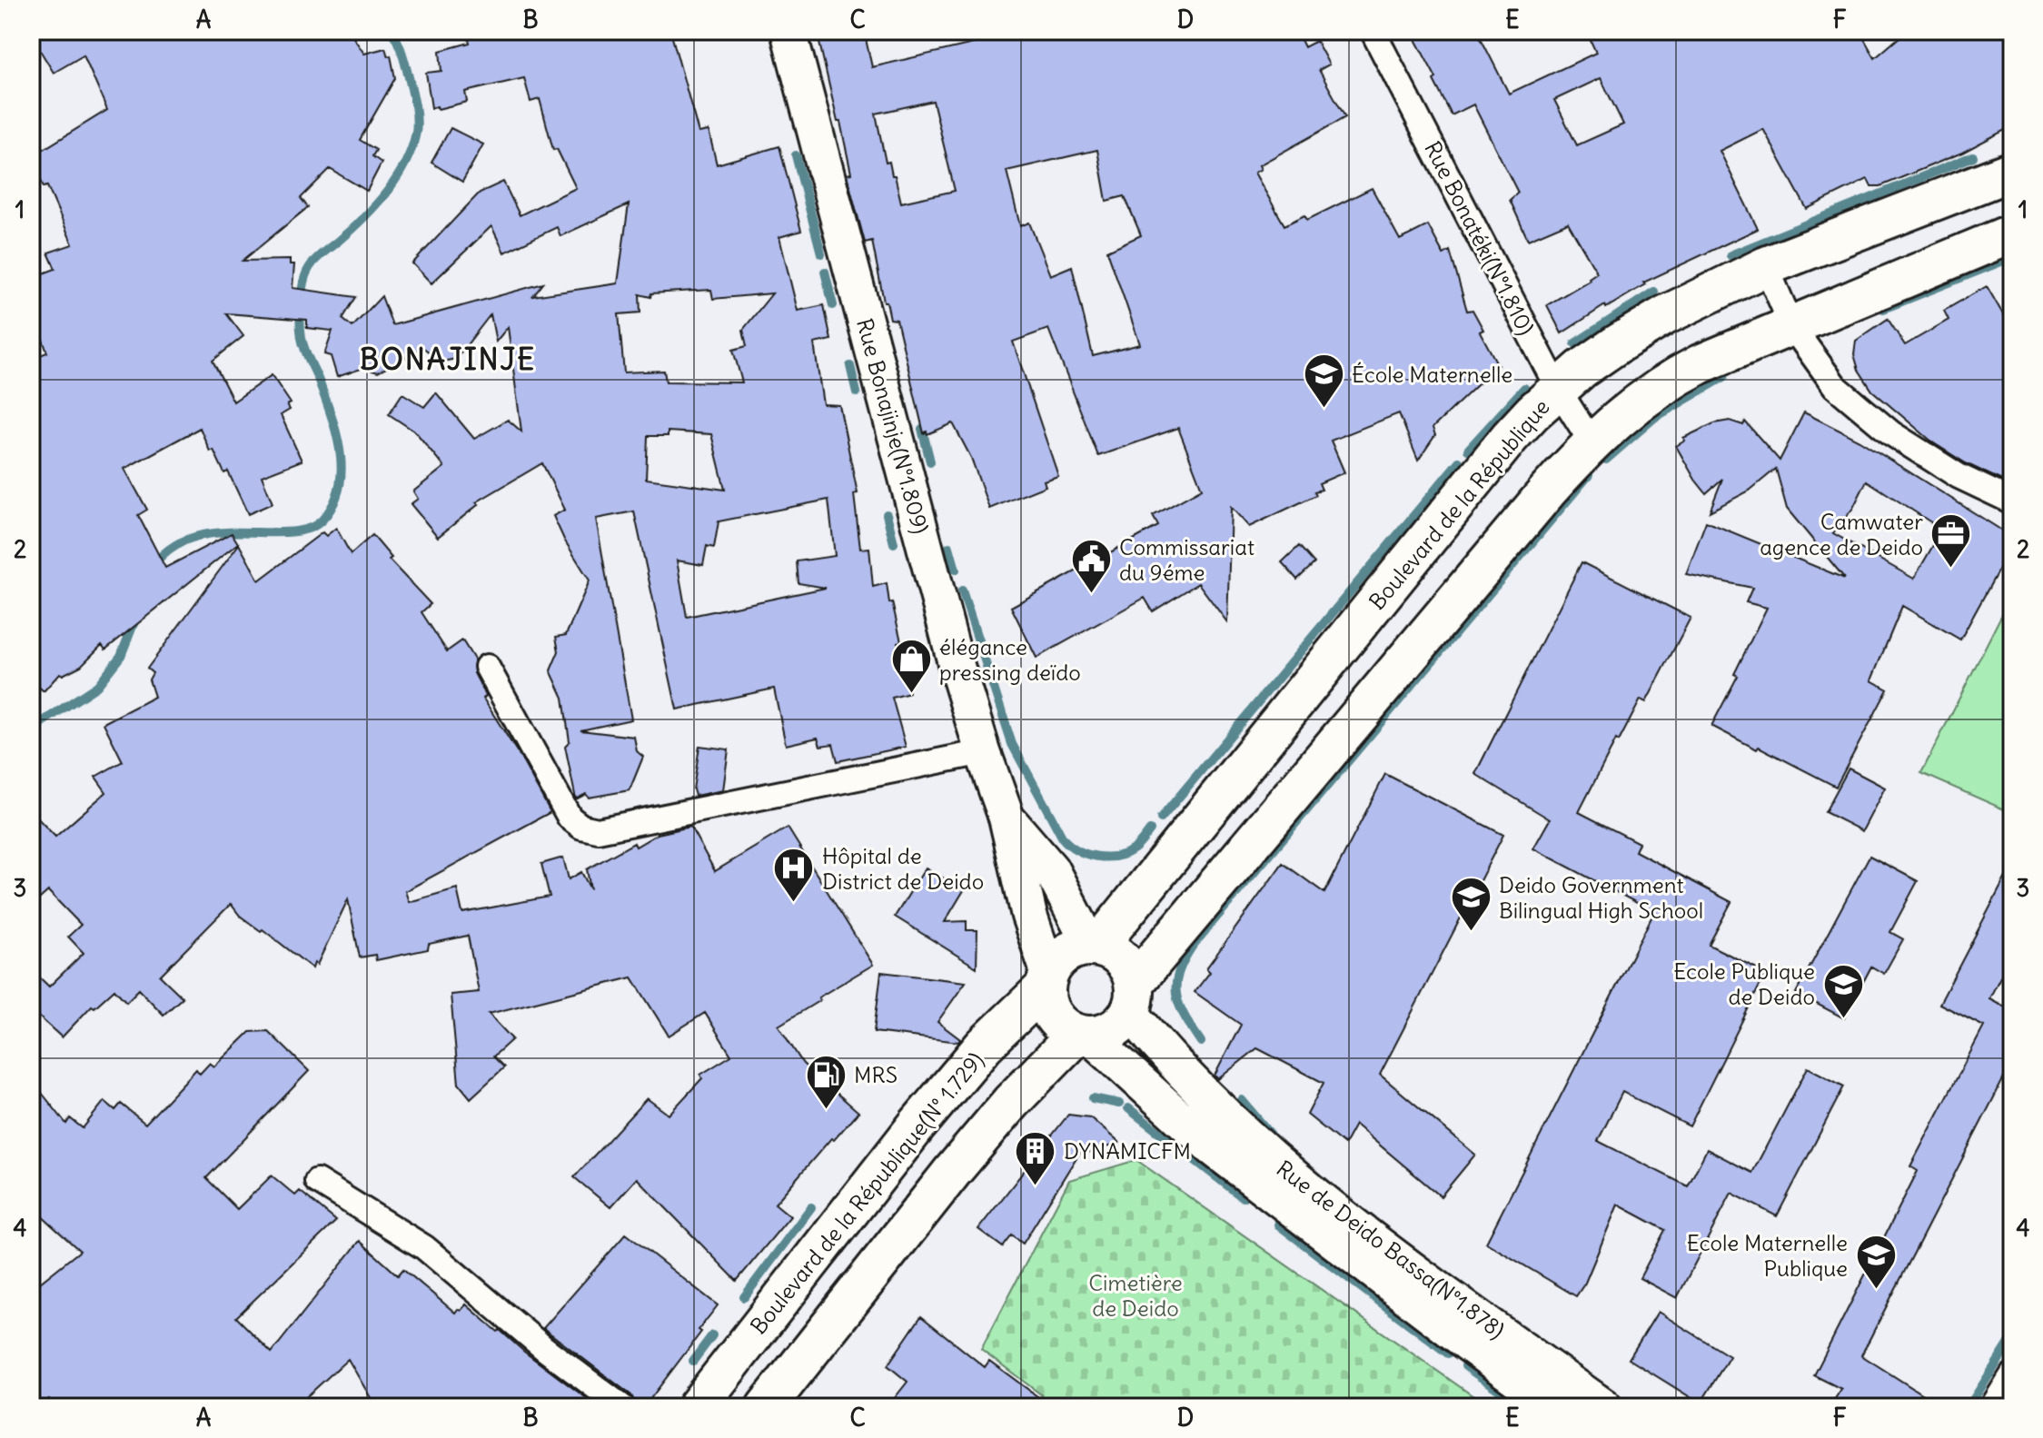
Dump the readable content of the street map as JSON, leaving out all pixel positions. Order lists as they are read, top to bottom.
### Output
{
  "streets": {
    "main road": [
      "Rue Bonajinje(N°1.809)",
      "Boulevard de la République",
      "Boulevard de la République(N° 1.729)",
      "Rue de Deido Bassa(N°1.878)"
    ],
    "street": ["Rue Bonatéki(N°1.810)"]
  },
  "crossings": [
    ["Rue Bonatéki(N°1.810)", "Boulevard de la République"],
    ["Rue Bonajinje(N°1.809)", "Boulevard de la République"],
    ["Rue Bonajinje(N°1.809)", "Boulevard de la République(N° 1.729)"],
    ["Rue Bonajinje(N°1.809)", "Rue de Deido Bassa(N°1.878)"],
    ["Boulevard de la République", "Boulevard de la République(N° 1.729)"],
    ["Boulevard de la République", "Rue de Deido Bassa(N°1.878)"],
    ["Boulevard de la République(N° 1.729)", "Rue de Deido Bassa(N°1.878)"]
  ],
  "districts": ["BONAJINJE"],
  "parks": ["Cimetière de Deido"],
  "places": {
    "school or university": [
      "École Maternelle",
      "Deido Government Bilingual High School",
      "Ecole Publique de Deido",
      "Ecole Maternelle Publique"
    ],
    "office": ["Camwater agence de Deido"],
    "public building": ["Commissariat du 9éme"],
    "shop": ["élégance pressing deïdo"],
    "hospital": ["Hôpital de District de Deido"],
    "fuel station": ["MRS"],
    "building": ["DYNAMICFM"]
  },
  "grid": {
    "columns": [
      "A",
      "B",
      "C",
      "D",
      "E",
      "F"
    ],
    "rows": [
      "1",
      "2",
      "3",
      "4"
    ]
  }
}
